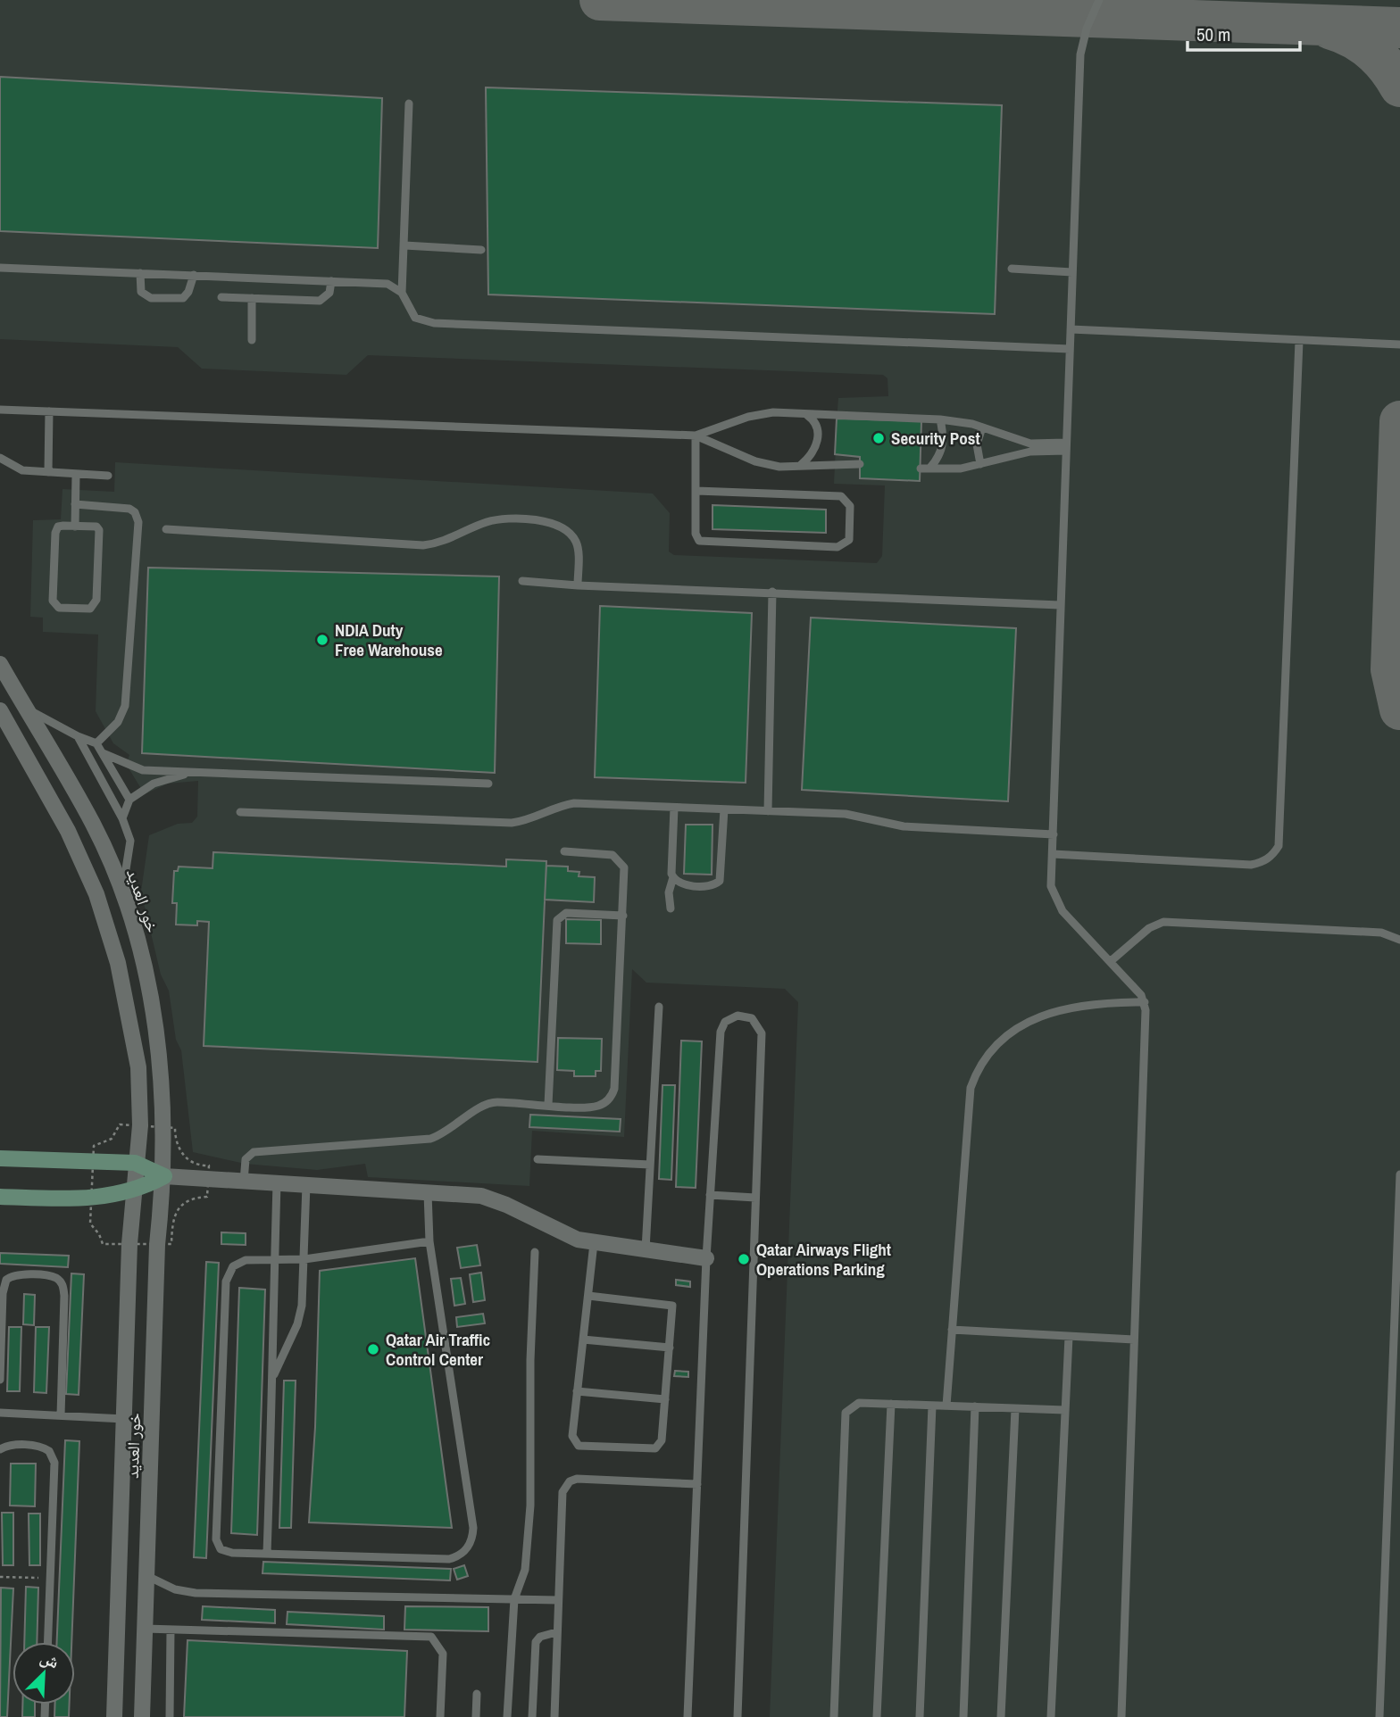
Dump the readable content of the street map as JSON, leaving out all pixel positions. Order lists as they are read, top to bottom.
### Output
{
  "streets": {
    "street": ["خور العديد"]
  },
  "places": [
    "Security Post",
    "NDIA Duty Free Warehouse",
    "Qatar Airways Flight Operations Parking",
    "Qatar Air Traffic Control Center"
  ],
  "scale_bar": "50 m",
  "north": "top right"
}
